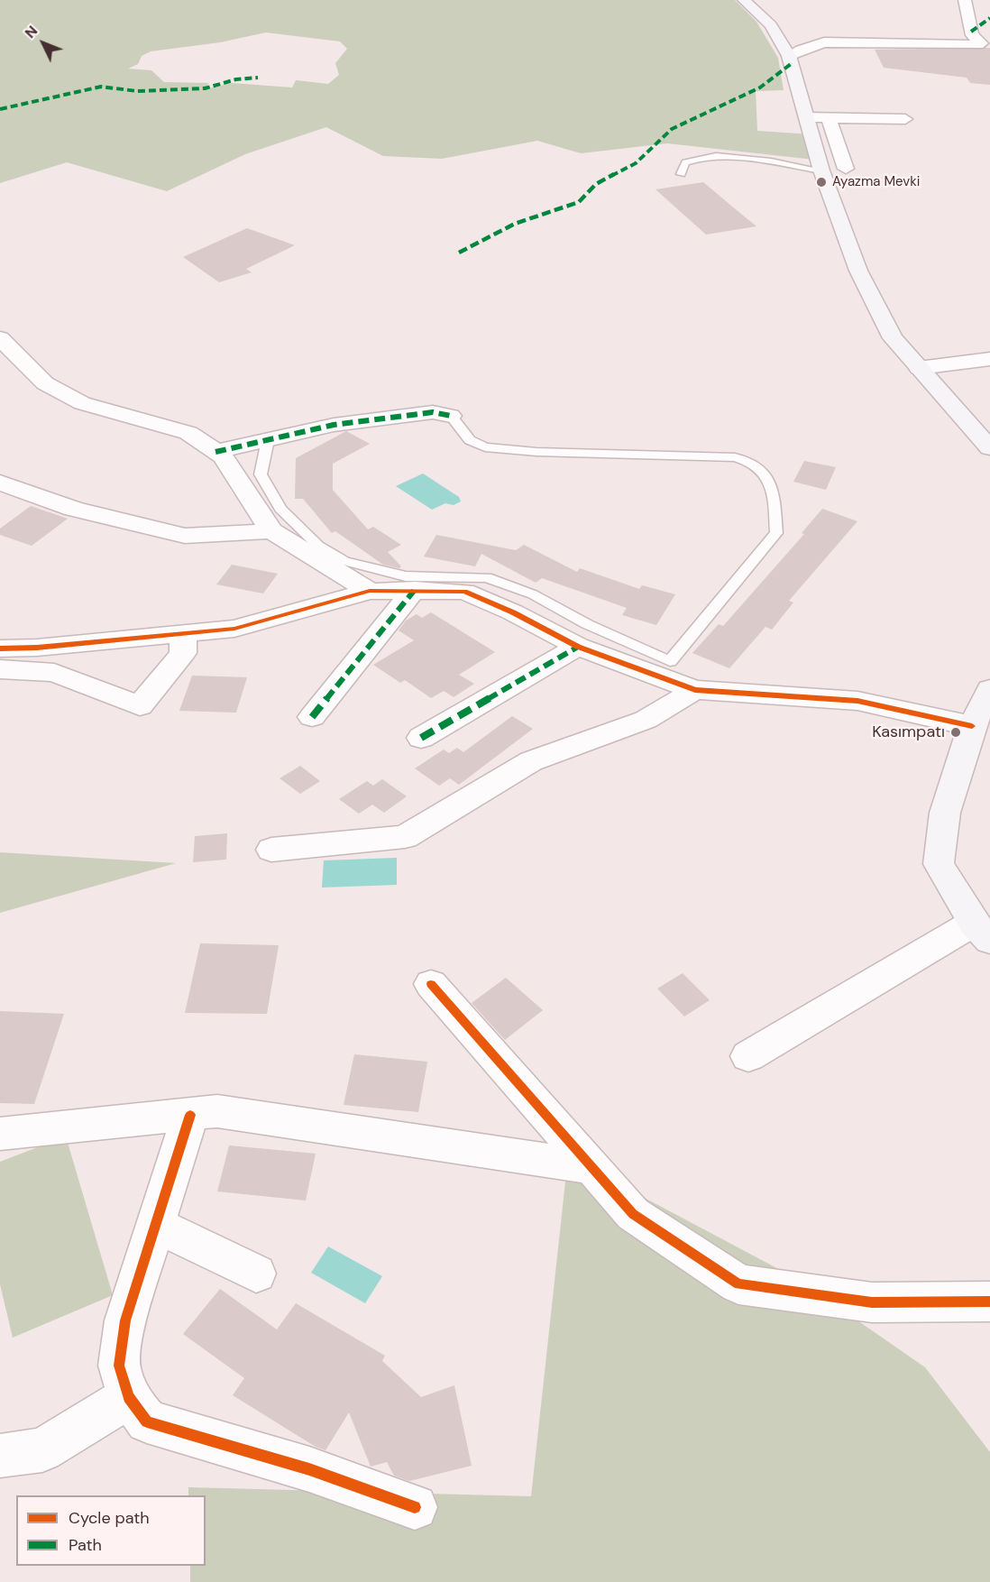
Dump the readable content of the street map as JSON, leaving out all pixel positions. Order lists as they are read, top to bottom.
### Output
{
  "places": ["Ayazma Mevki", "Kasımpatı"],
  "legend": ["Cycle path", "Path"],
  "north": "top left"
}
